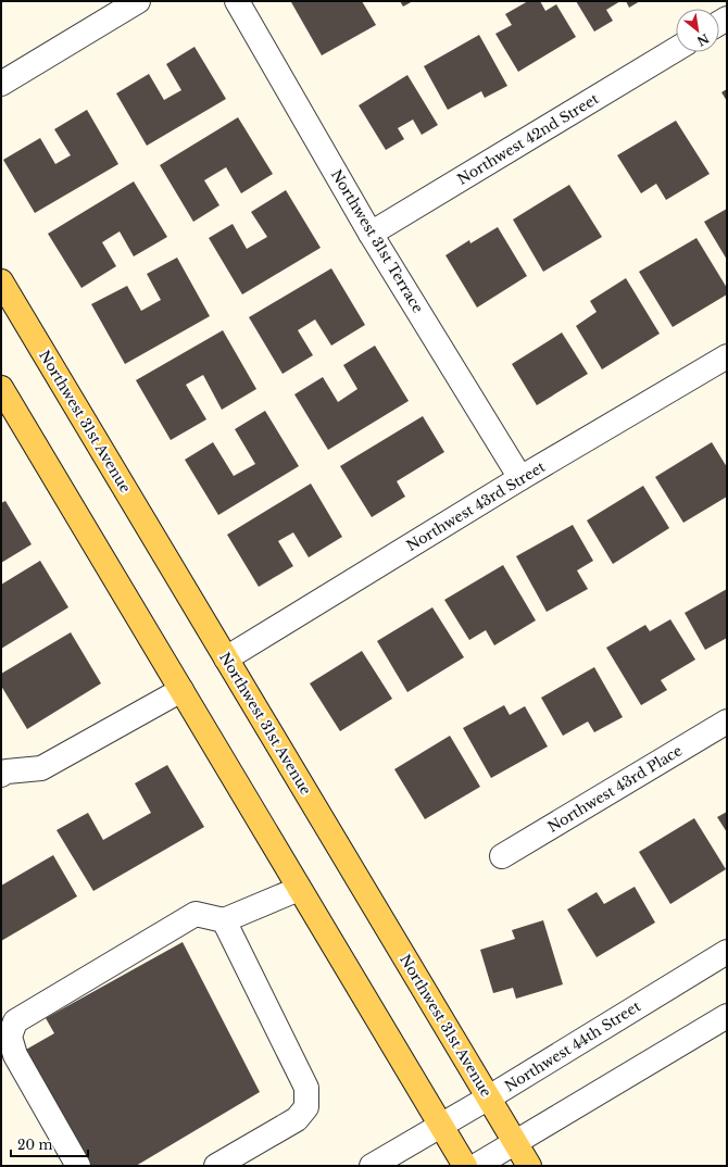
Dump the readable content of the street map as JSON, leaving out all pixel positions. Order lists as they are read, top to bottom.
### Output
{
  "streets": {
    "main road": ["Northwest 31st Avenue"],
    "street": [
      "Northwest 42nd Street",
      "Northwest 31st Terrace",
      "Northwest 43rd Street",
      "Northwest 43rd Place",
      "Northwest 44th Street"
    ]
  },
  "crossings": [
    ["Northwest 42nd Street", "Northwest 31st Terrace"],
    ["Northwest 31st Terrace", "Northwest 43rd Street"],
    ["Northwest 31st Avenue", "Northwest 43rd Street"],
    ["Northwest 31st Avenue", "Northwest 44th Street"]
  ],
  "scale_bar": "20 m",
  "north": "bottom right"
}
